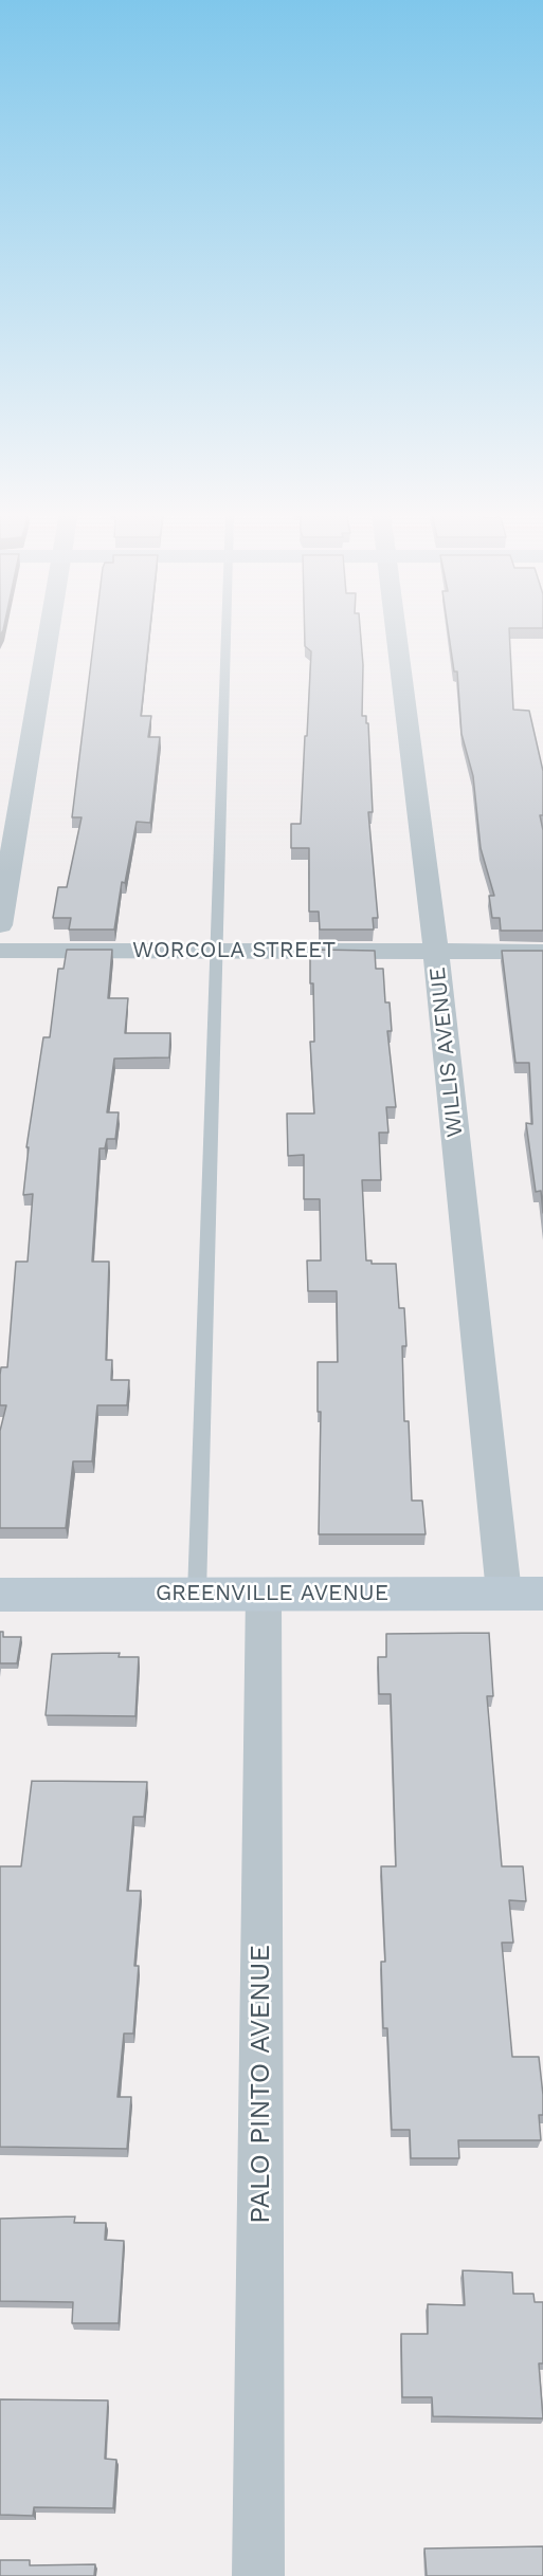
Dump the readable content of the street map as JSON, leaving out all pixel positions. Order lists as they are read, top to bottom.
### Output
{
  "streets": {
    "street": [
      "WORCOLA STREET",
      "WILLIS AVENUE",
      "GREENVILLE AVENUE",
      "PALO PINTO AVENUE"
    ]
  },
  "crossings": [
    ["WORCOLA STREET", "WILLIS AVENUE"],
    ["WILLIS AVENUE", "GREENVILLE AVENUE"],
    ["GREENVILLE AVENUE", "PALO PINTO AVENUE"]
  ]
}
